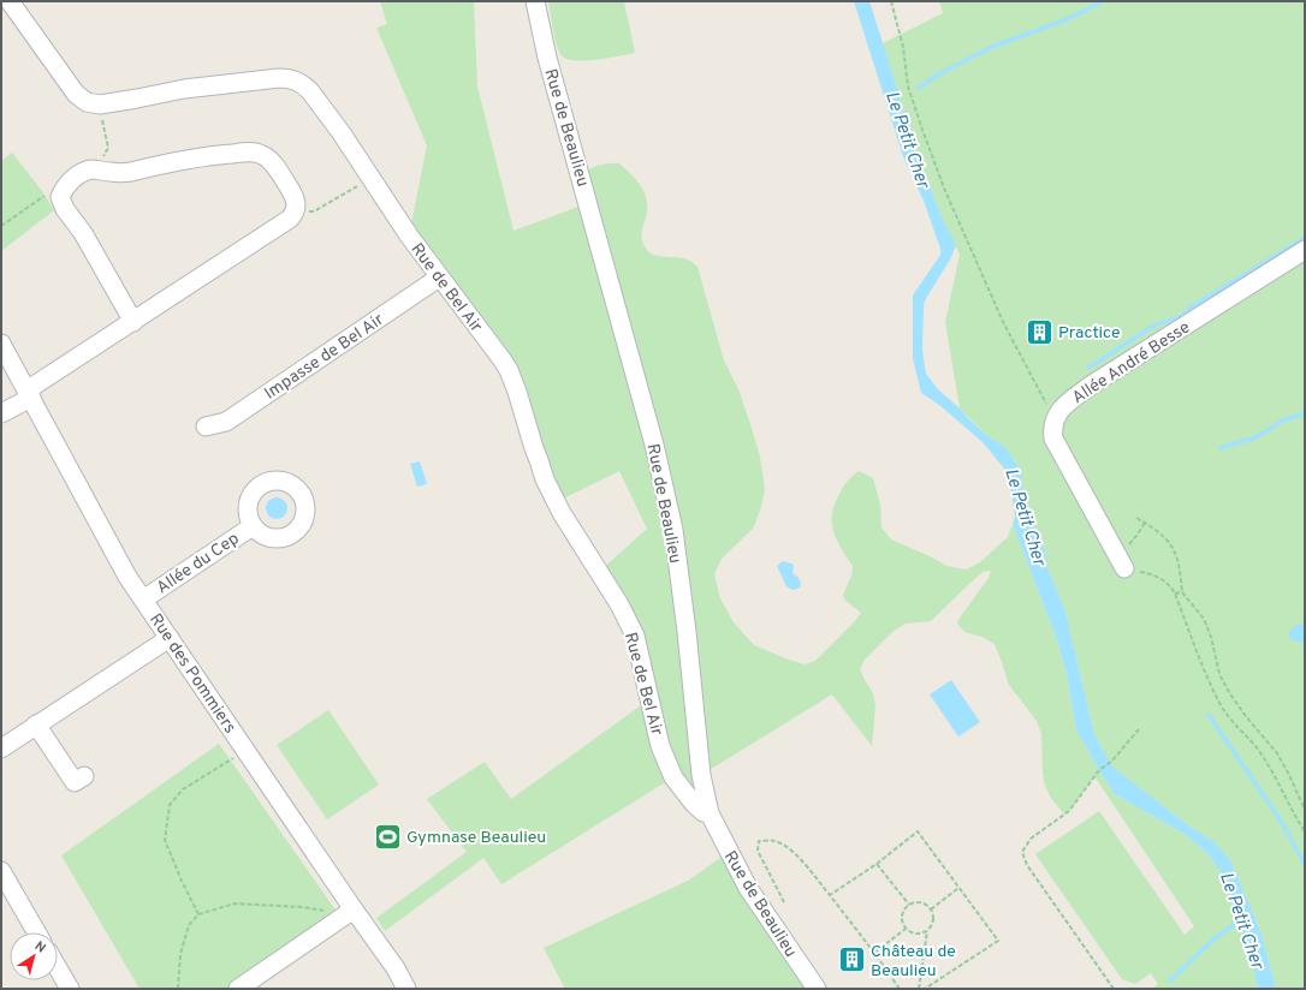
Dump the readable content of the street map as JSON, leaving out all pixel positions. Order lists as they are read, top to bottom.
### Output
{
  "streets": {
    "street": [
      "Rue de Beaulieu",
      "Rue de Bel Air",
      "Impasse de Bel Air",
      "Allée André Besse",
      "Allée du Cep",
      "Rue des Pommiers"
    ]
  },
  "crossings": [
    ["Rue de Beaulieu", "Rue de Bel Air"],
    ["Rue de Bel Air", "Impasse de Bel Air"],
    ["Allée du Cep", "Rue des Pommiers"]
  ],
  "water": ["Le Petit Cher"],
  "places": {
    "building": ["Practice", "Château de Beaulieu"],
    "sports": ["Gymnase Beaulieu"]
  },
  "north": "top right"
}
